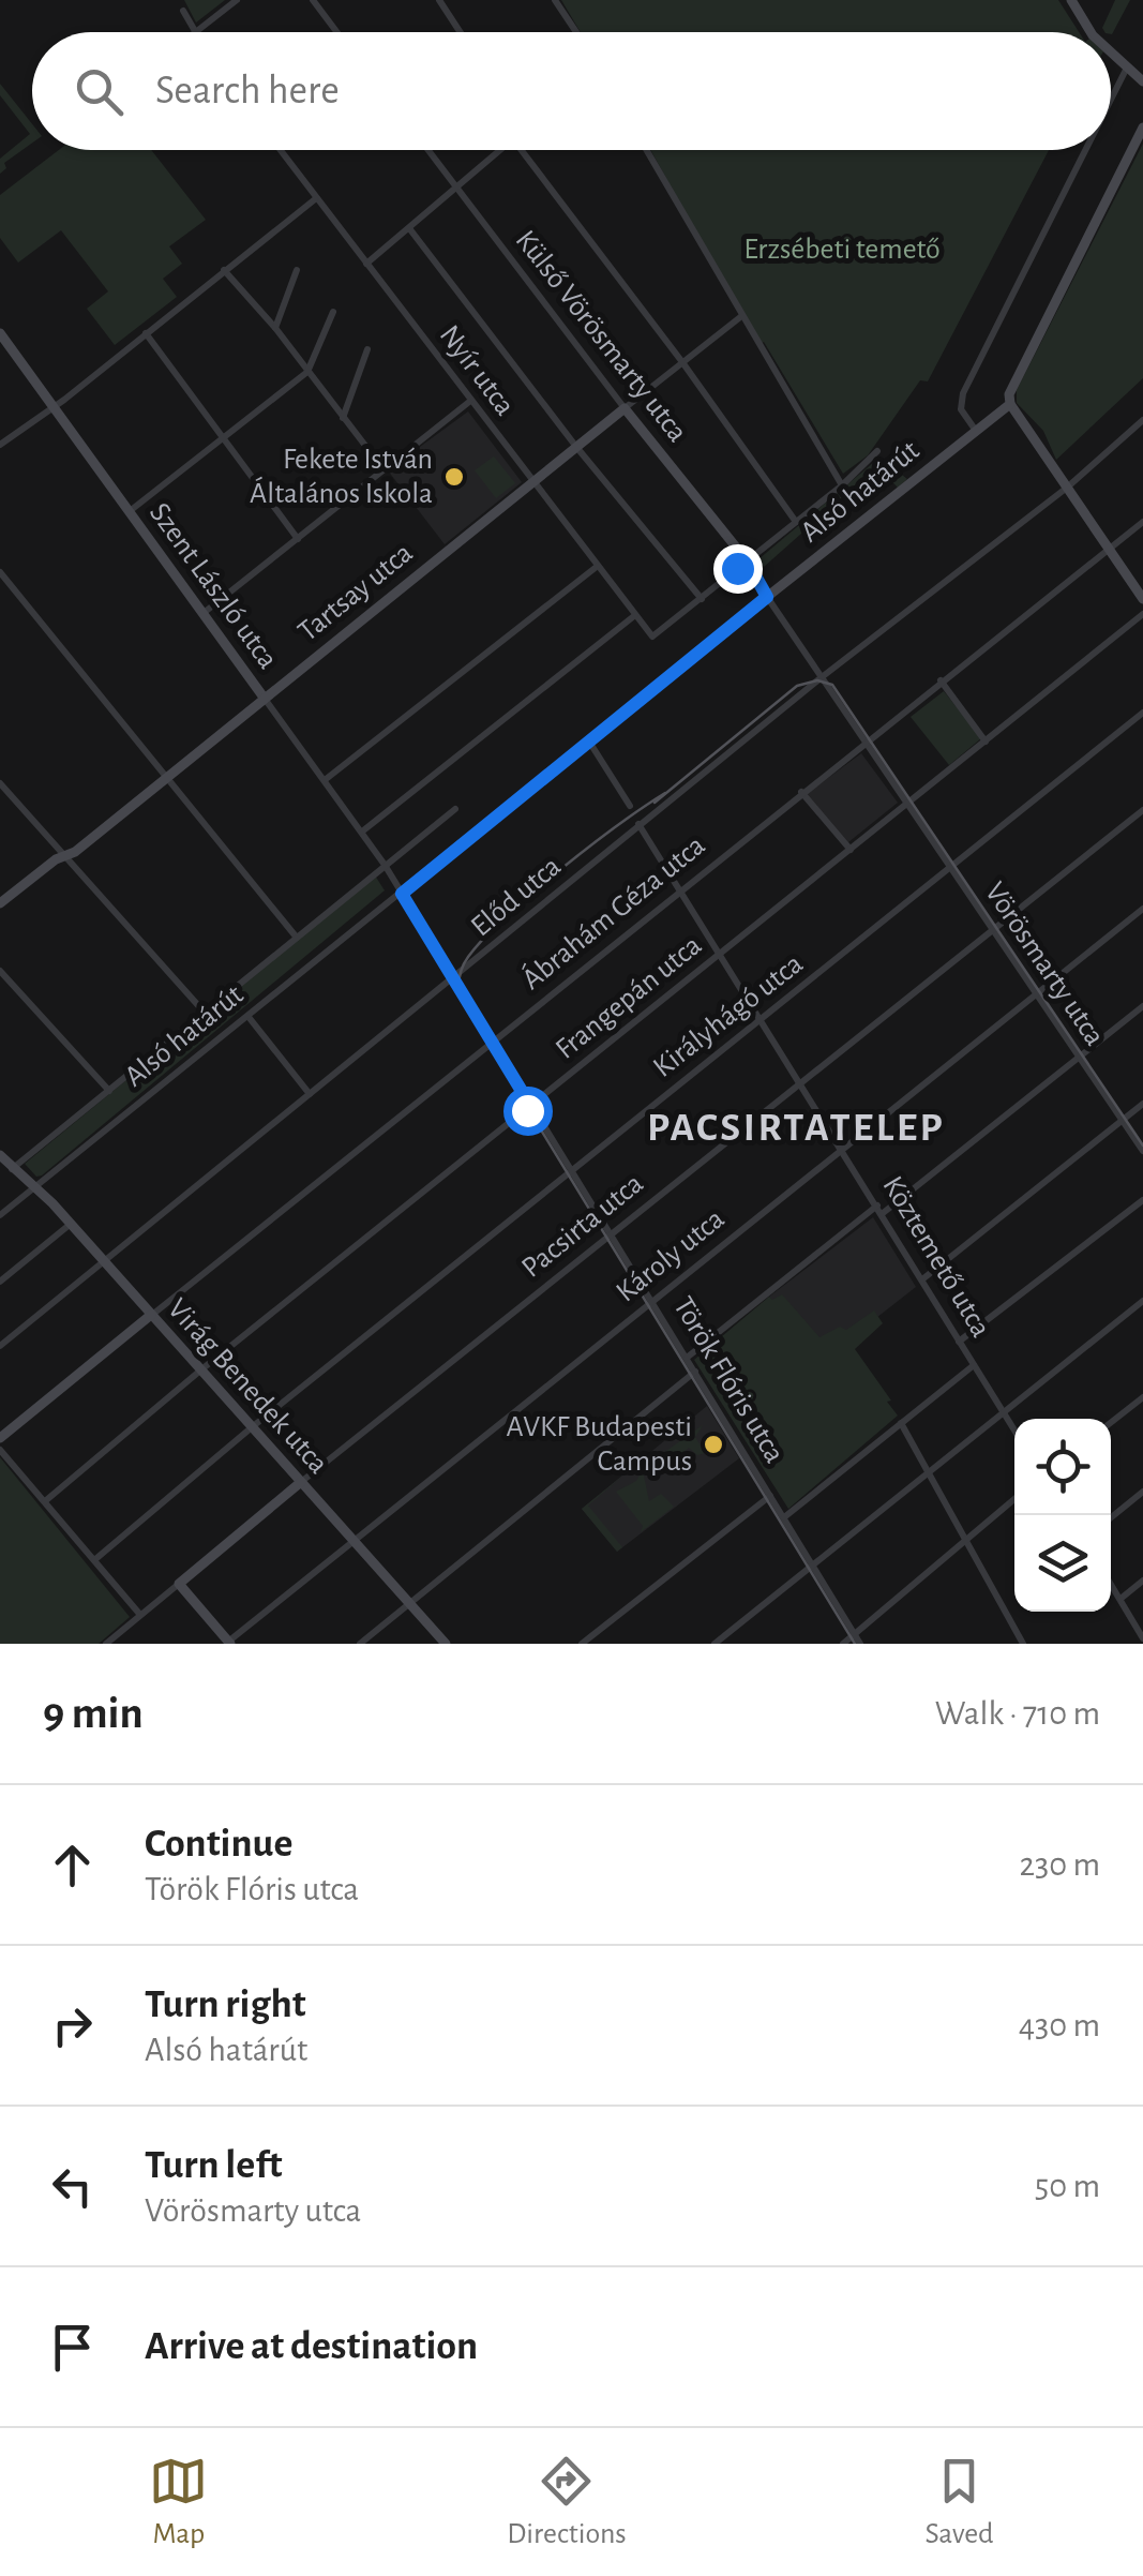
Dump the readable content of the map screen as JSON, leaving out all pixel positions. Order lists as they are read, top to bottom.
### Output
{
  "streets": {
    "street": [
      "Külső Vörösmarty utca",
      "Nyír utca",
      "Alsó határút",
      "Szent László utca",
      "Tartsay utca",
      "Előd utca",
      "Ábrahám Géza utca",
      "Vörösmarty utca",
      "Frangepán utca",
      "Királyhágó utca",
      "Pacsirta utca",
      "Károly utca",
      "Köztemető utca",
      "Török Flóris utca",
      "Virág Benedek utca"
    ]
  },
  "crossings": [
    ["Külső Vörösmarty utca", "Alsó határút"],
    ["Külső Vörösmarty utca", "Tartsay utca"],
    ["Nyír utca", "Alsó határút"],
    ["Nyír utca", "Tartsay utca"],
    ["Alsó határút", "Szent László utca"],
    ["Alsó határút", "Török Flóris utca"],
    ["Alsó határút", "Virág Benedek utca"],
    ["Szent László utca", "Tartsay utca"],
    ["Szent László utca", "Török Flóris utca"],
    ["Előd utca", "Köztemető utca"],
    ["Előd utca", "Török Flóris utca"],
    ["Előd utca", "Virág Benedek utca"],
    ["Ábrahám Géza utca", "Vörösmarty utca"],
    ["Ábrahám Géza utca", "Köztemető utca"],
    ["Ábrahám Géza utca", "Török Flóris utca"],
    ["Ábrahám Géza utca", "Virág Benedek utca"],
    ["Vörösmarty utca", "Frangepán utca"],
    ["Vörösmarty utca", "Királyhágó utca"],
    ["Vörösmarty utca", "Pacsirta utca"],
    ["Vörösmarty utca", "Károly utca"],
    ["Frangepán utca", "Köztemető utca"],
    ["Frangepán utca", "Török Flóris utca"],
    ["Frangepán utca", "Virág Benedek utca"],
    ["Királyhágó utca", "Köztemető utca"],
    ["Királyhágó utca", "Török Flóris utca"],
    ["Királyhágó utca", "Virág Benedek utca"],
    ["Pacsirta utca", "Köztemető utca"],
    ["Pacsirta utca", "Török Flóris utca"],
    ["Pacsirta utca", "Virág Benedek utca"],
    ["Károly utca", "Köztemető utca"],
    ["Károly utca", "Török Flóris utca"],
    ["Károly utca", "Virág Benedek utca"]
  ],
  "districts": ["PACSIRTATELEP"],
  "parks": ["Erzsébeti temető"],
  "places": ["Fekete István Általános Iskola", "AVKF Budapesti Campus"],
  "page": {
    "search": "Search here",
    "heading": ["9 min", "Walk · 710 m"],
    "list": [
      ["Continue", "Török Flóris utca", "230 m"],
      ["Turn right", "Alsó határút", "430 m"],
      ["Turn left", "Vörösmarty utca", "50 m"],
      "Arrive at destination"
    ],
    "nav": ["Map", "Directions", "Saved"]
  }
}
